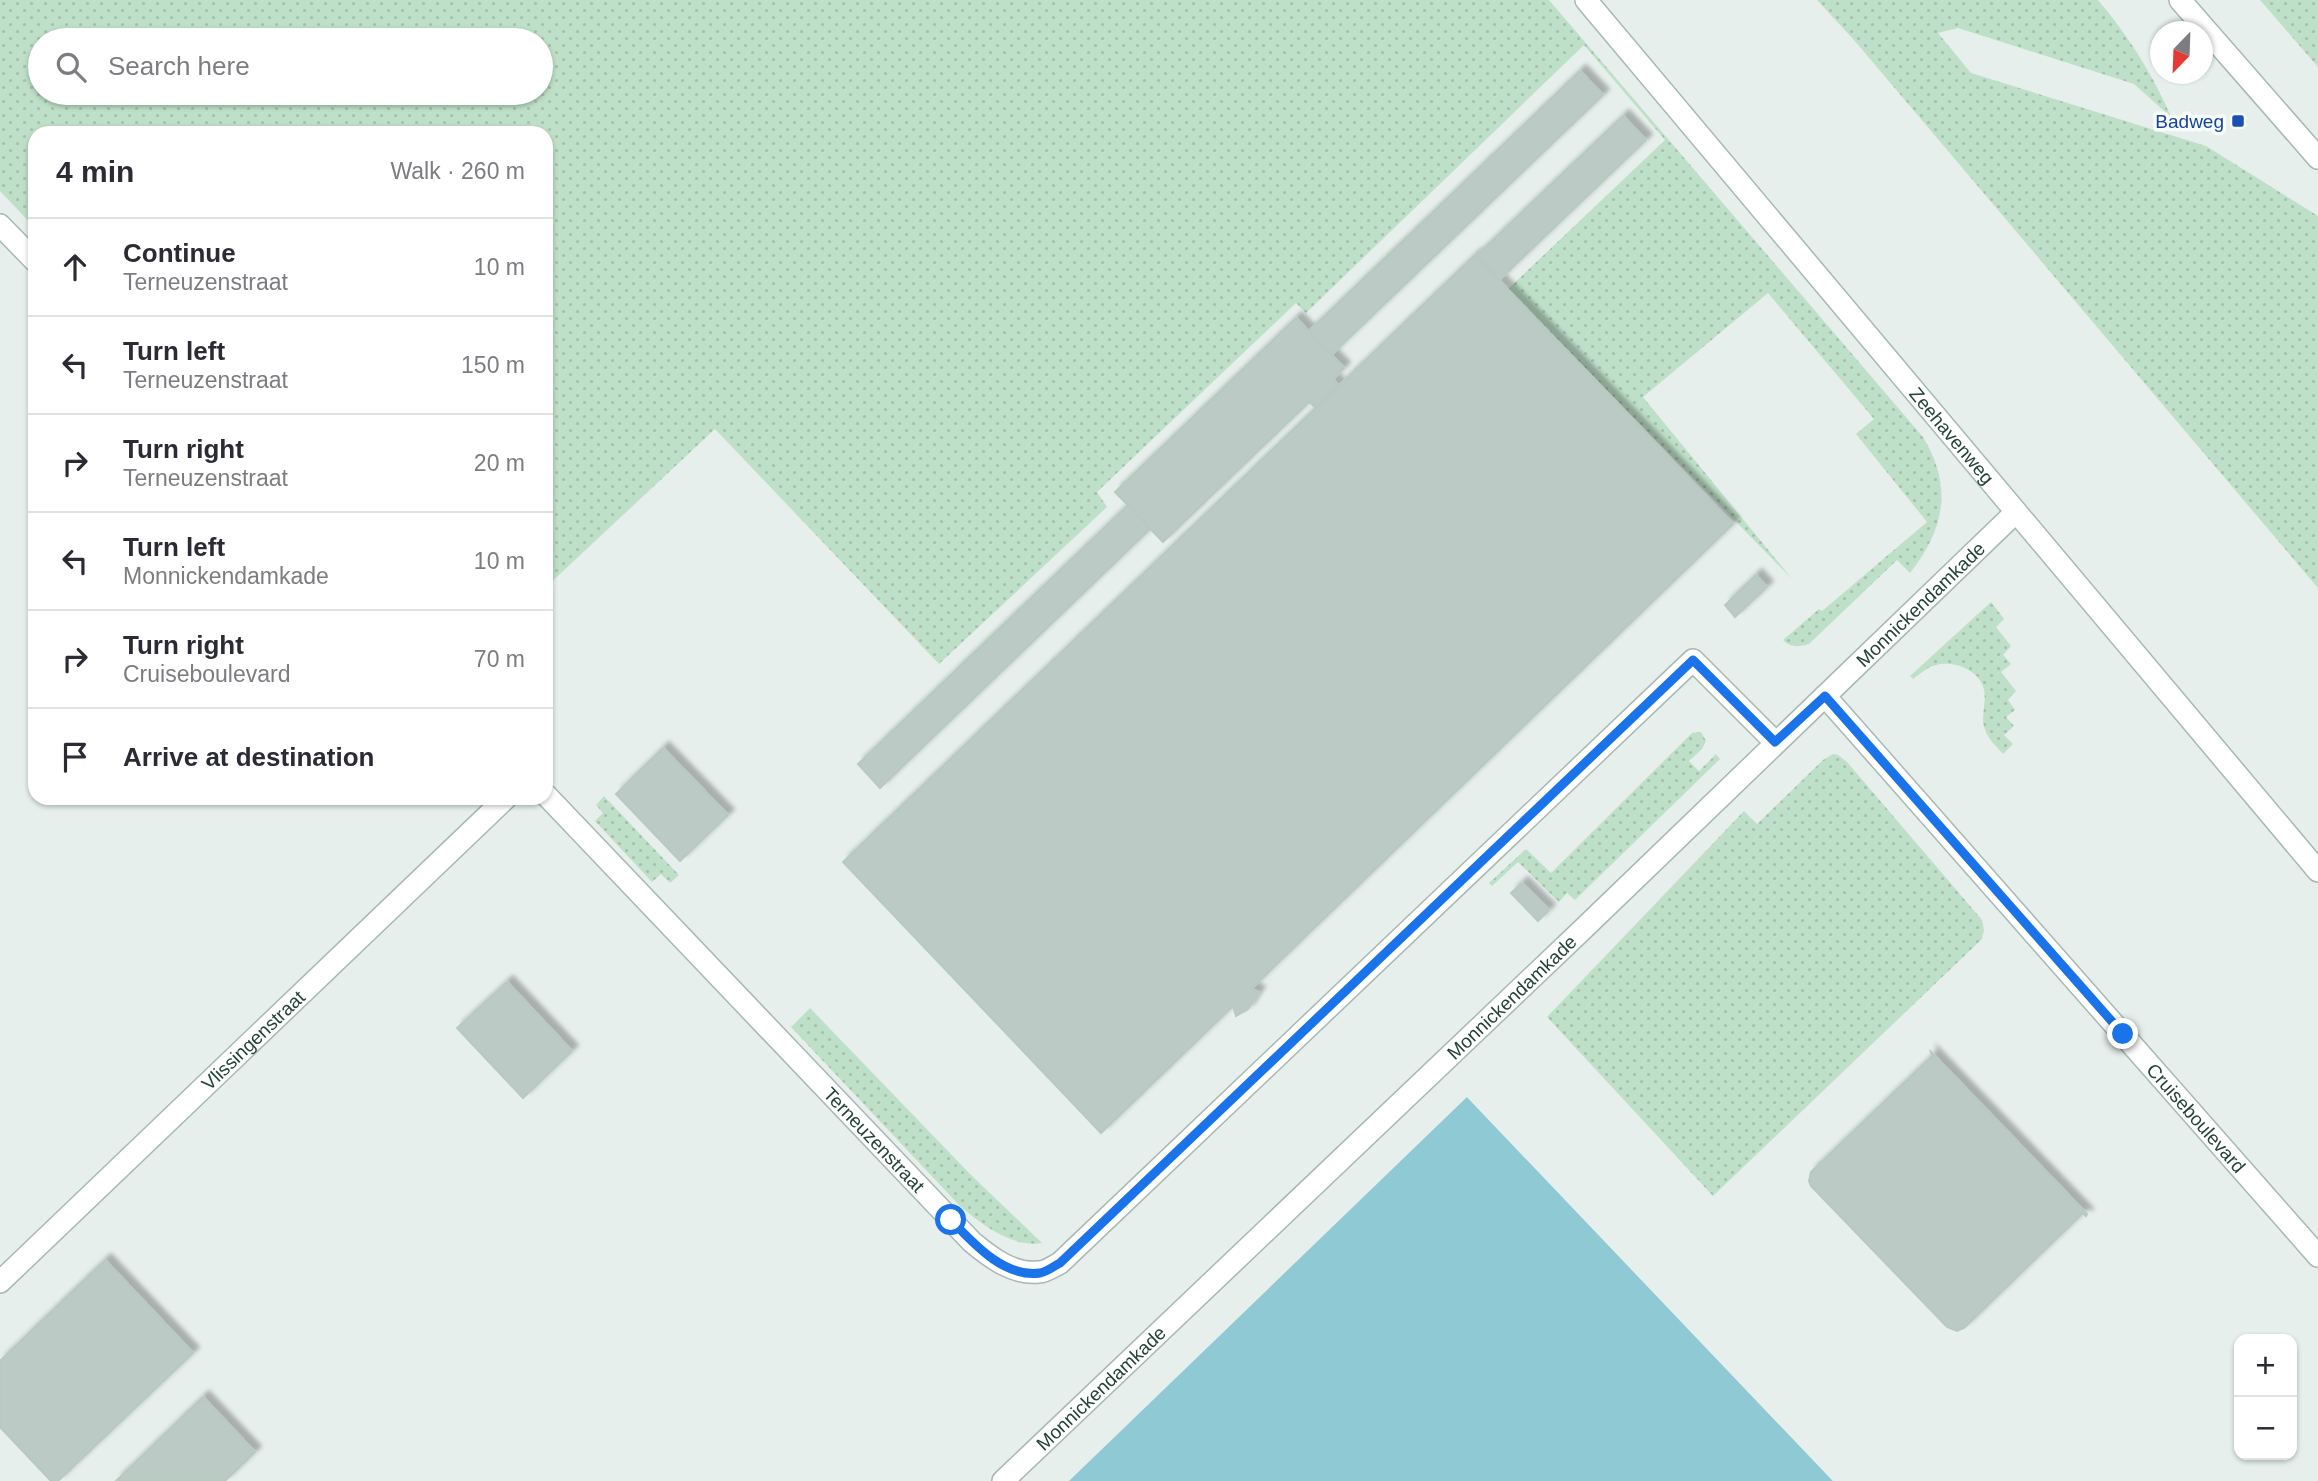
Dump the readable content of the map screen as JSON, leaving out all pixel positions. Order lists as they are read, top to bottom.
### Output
{
  "streets": {
    "street": [
      "Zeehavenweg",
      "Monnickendamkade",
      "Vlissingenstraat",
      "Cruiseboulevard",
      "Terneuzenstraat"
    ]
  },
  "crossings": [
    ["Zeehavenweg", "Monnickendamkade"],
    ["Monnickendamkade", "Cruiseboulevard"],
    ["Monnickendamkade", "Terneuzenstraat"]
  ],
  "places": {
    "transit": ["Badweg"]
  },
  "north": "bottom left",
  "page": {
    "search": "Search here",
    "heading": ["4 min", "Walk · 260 m"],
    "list": [
      ["Continue", "Terneuzenstraat", "10 m"],
      ["Turn left", "Terneuzenstraat", "150 m"],
      ["Turn right", "Terneuzenstraat", "20 m"],
      ["Turn left", "Monnickendamkade", "10 m"],
      ["Turn right", "Cruiseboulevard", "70 m"],
      "Arrive at destination"
    ],
    "map_buttons": ["+", "−"]
  }
}
